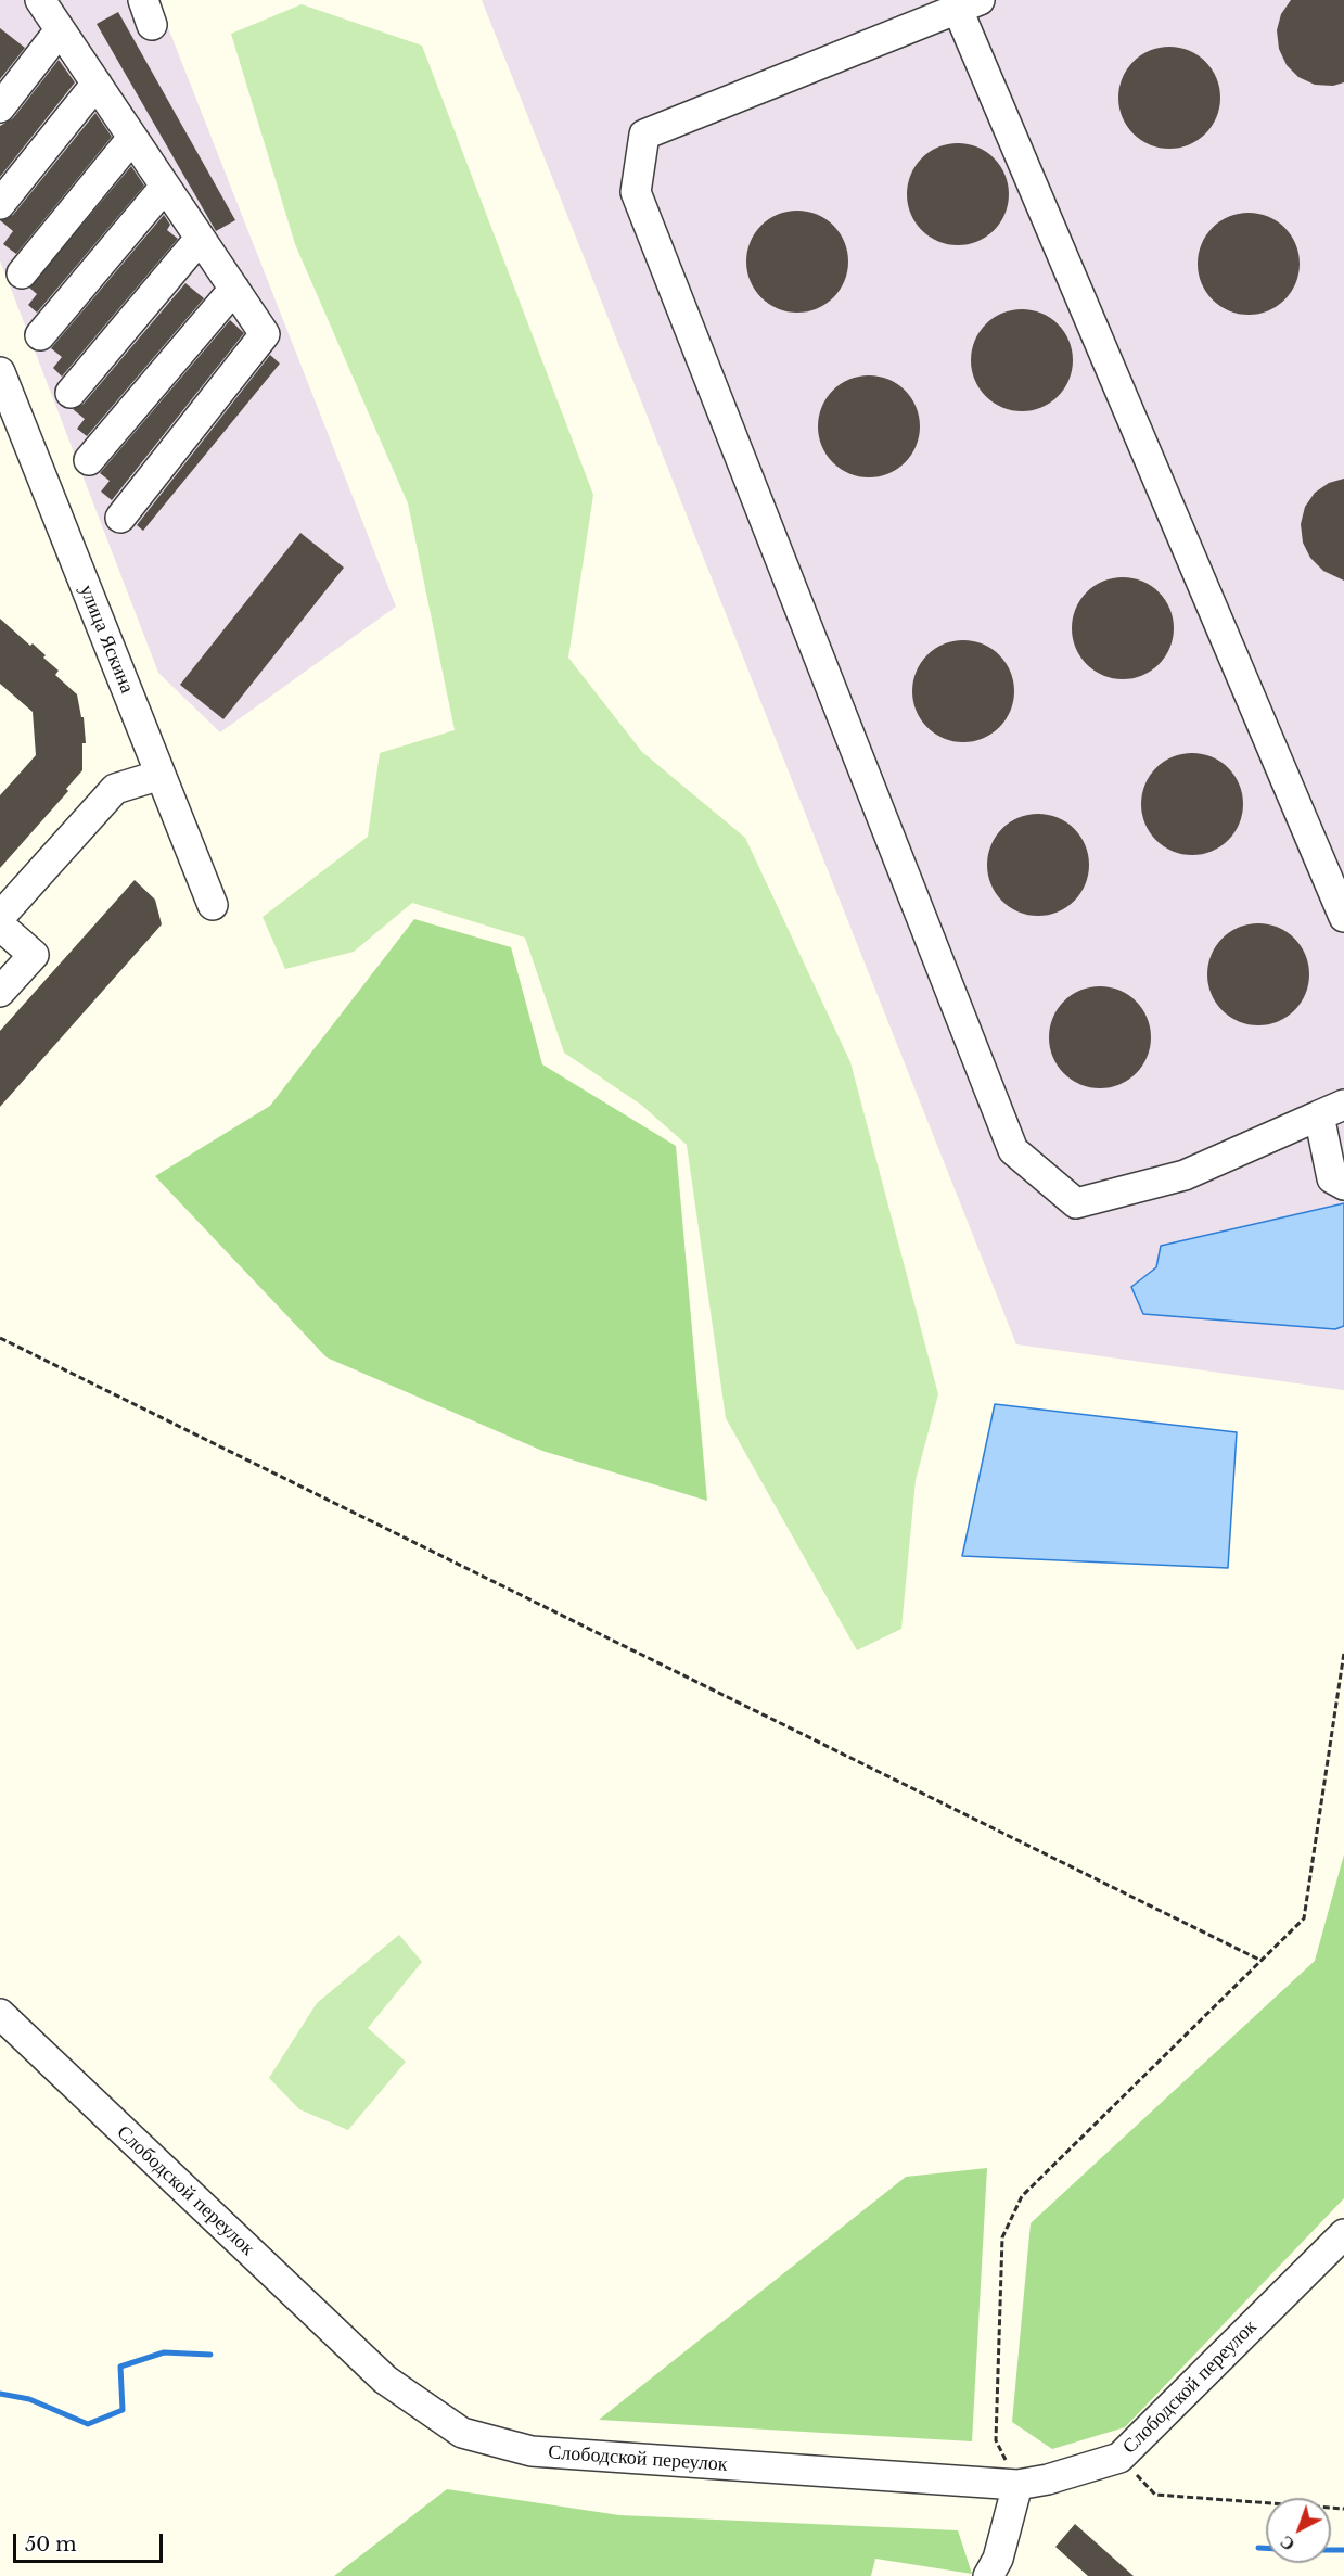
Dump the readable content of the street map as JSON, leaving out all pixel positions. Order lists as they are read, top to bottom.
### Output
{
  "streets": {
    "street": ["улица Яскина", "Слободской переулок"]
  },
  "scale_bar": "50 m",
  "north": "bottom left"
}
